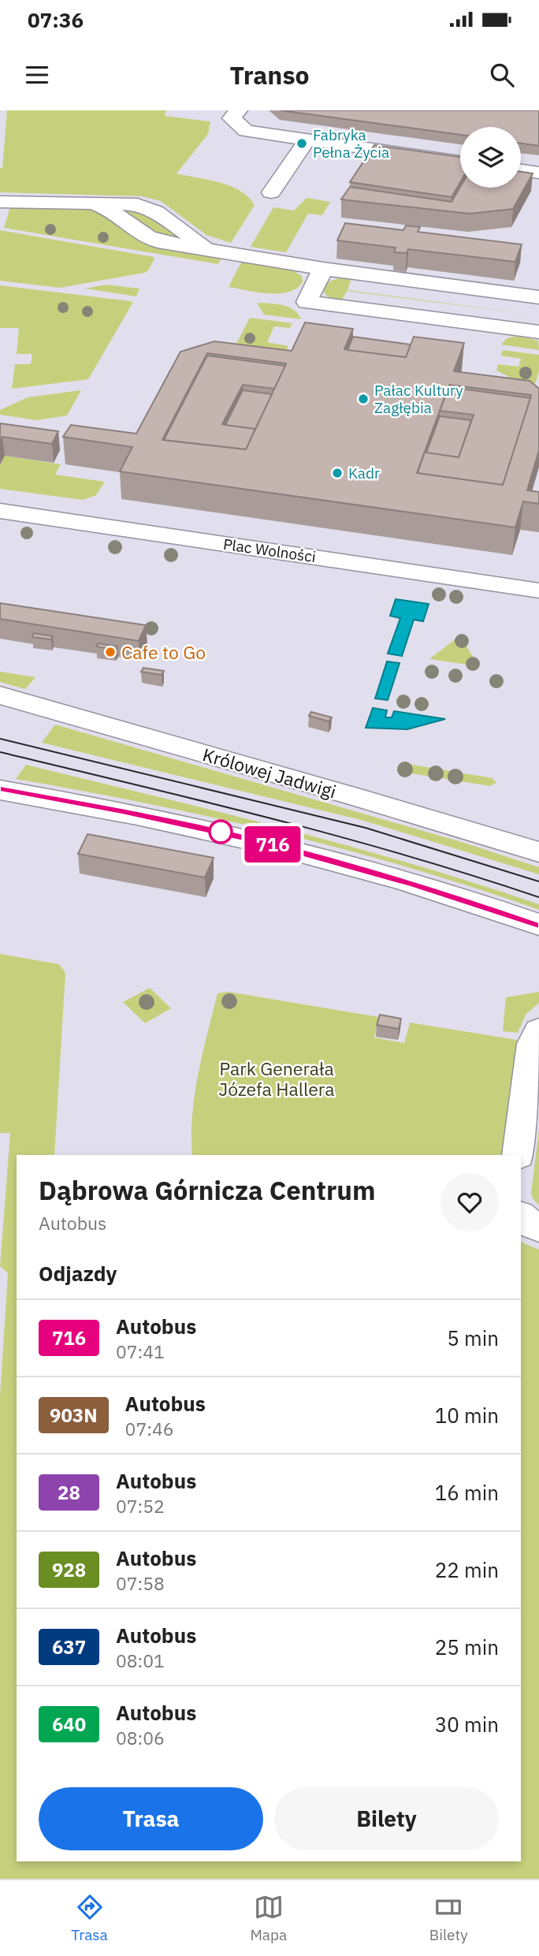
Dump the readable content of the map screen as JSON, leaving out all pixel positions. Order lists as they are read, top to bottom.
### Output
{
  "streets": {
    "main road": ["Plac Wolności", "Królowej Jadwigi"]
  },
  "parks": ["Park Generała Józefa Hallera"],
  "places": [
    "Fabryka Pełna Życia",
    "Pałac Kultury Zagłębia",
    "Kadr",
    "Cafe to Go"
  ],
  "lines": ["bus line 716"],
  "page": {
    "status": "07:36",
    "header": "Transo",
    "on_map": "716",
    "heading": [
      ["Dąbrowa Górnicza Centrum", "Autobus"],
      "Odjazdy"
    ],
    "list": [
      {
        "mark": "716",
        "name": "Autobus",
        "note": "07:41",
        "value": "5 min"
      },
      {
        "mark": "903N",
        "name": "Autobus",
        "note": "07:46",
        "value": "10 min"
      },
      {
        "mark": "28",
        "name": "Autobus",
        "note": "07:52",
        "value": "16 min"
      },
      {
        "mark": "928",
        "name": "Autobus",
        "note": "07:58",
        "value": "22 min"
      },
      {
        "mark": "637",
        "name": "Autobus",
        "note": "08:01",
        "value": "25 min"
      },
      {
        "mark": "640",
        "name": "Autobus",
        "note": "08:06",
        "value": "30 min"
      }
    ],
    "buttons": ["Trasa", "Bilety"],
    "tabs": ["Trasa", "Mapa", "Bilety"]
  }
}
